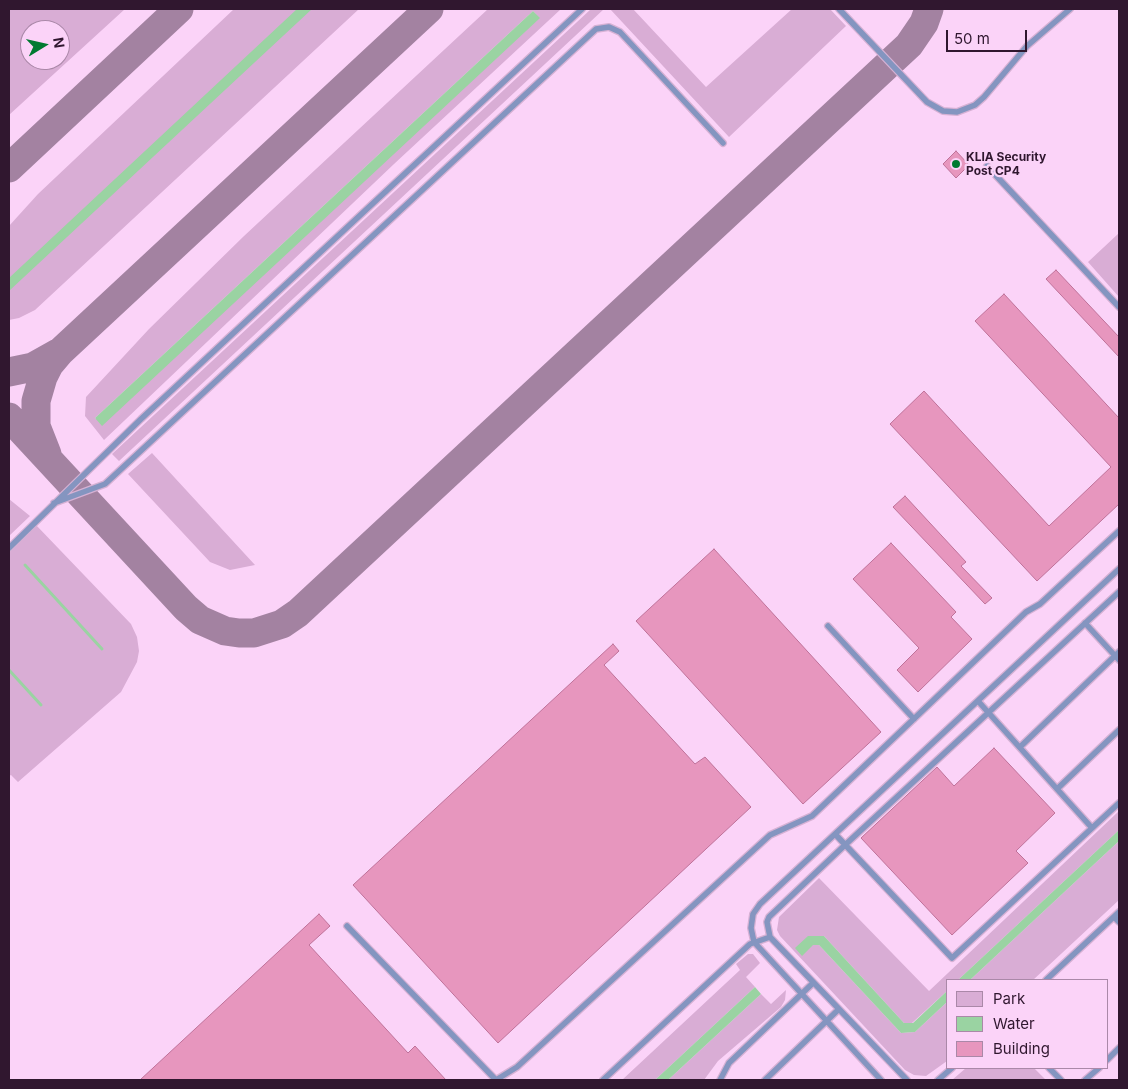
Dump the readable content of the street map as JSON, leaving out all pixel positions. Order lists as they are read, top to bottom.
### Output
{
  "places": ["KLIA Security Post CP4"],
  "legend": ["Park", "Water", "Building"],
  "scale_bar": "50 m",
  "north": "right"
}
